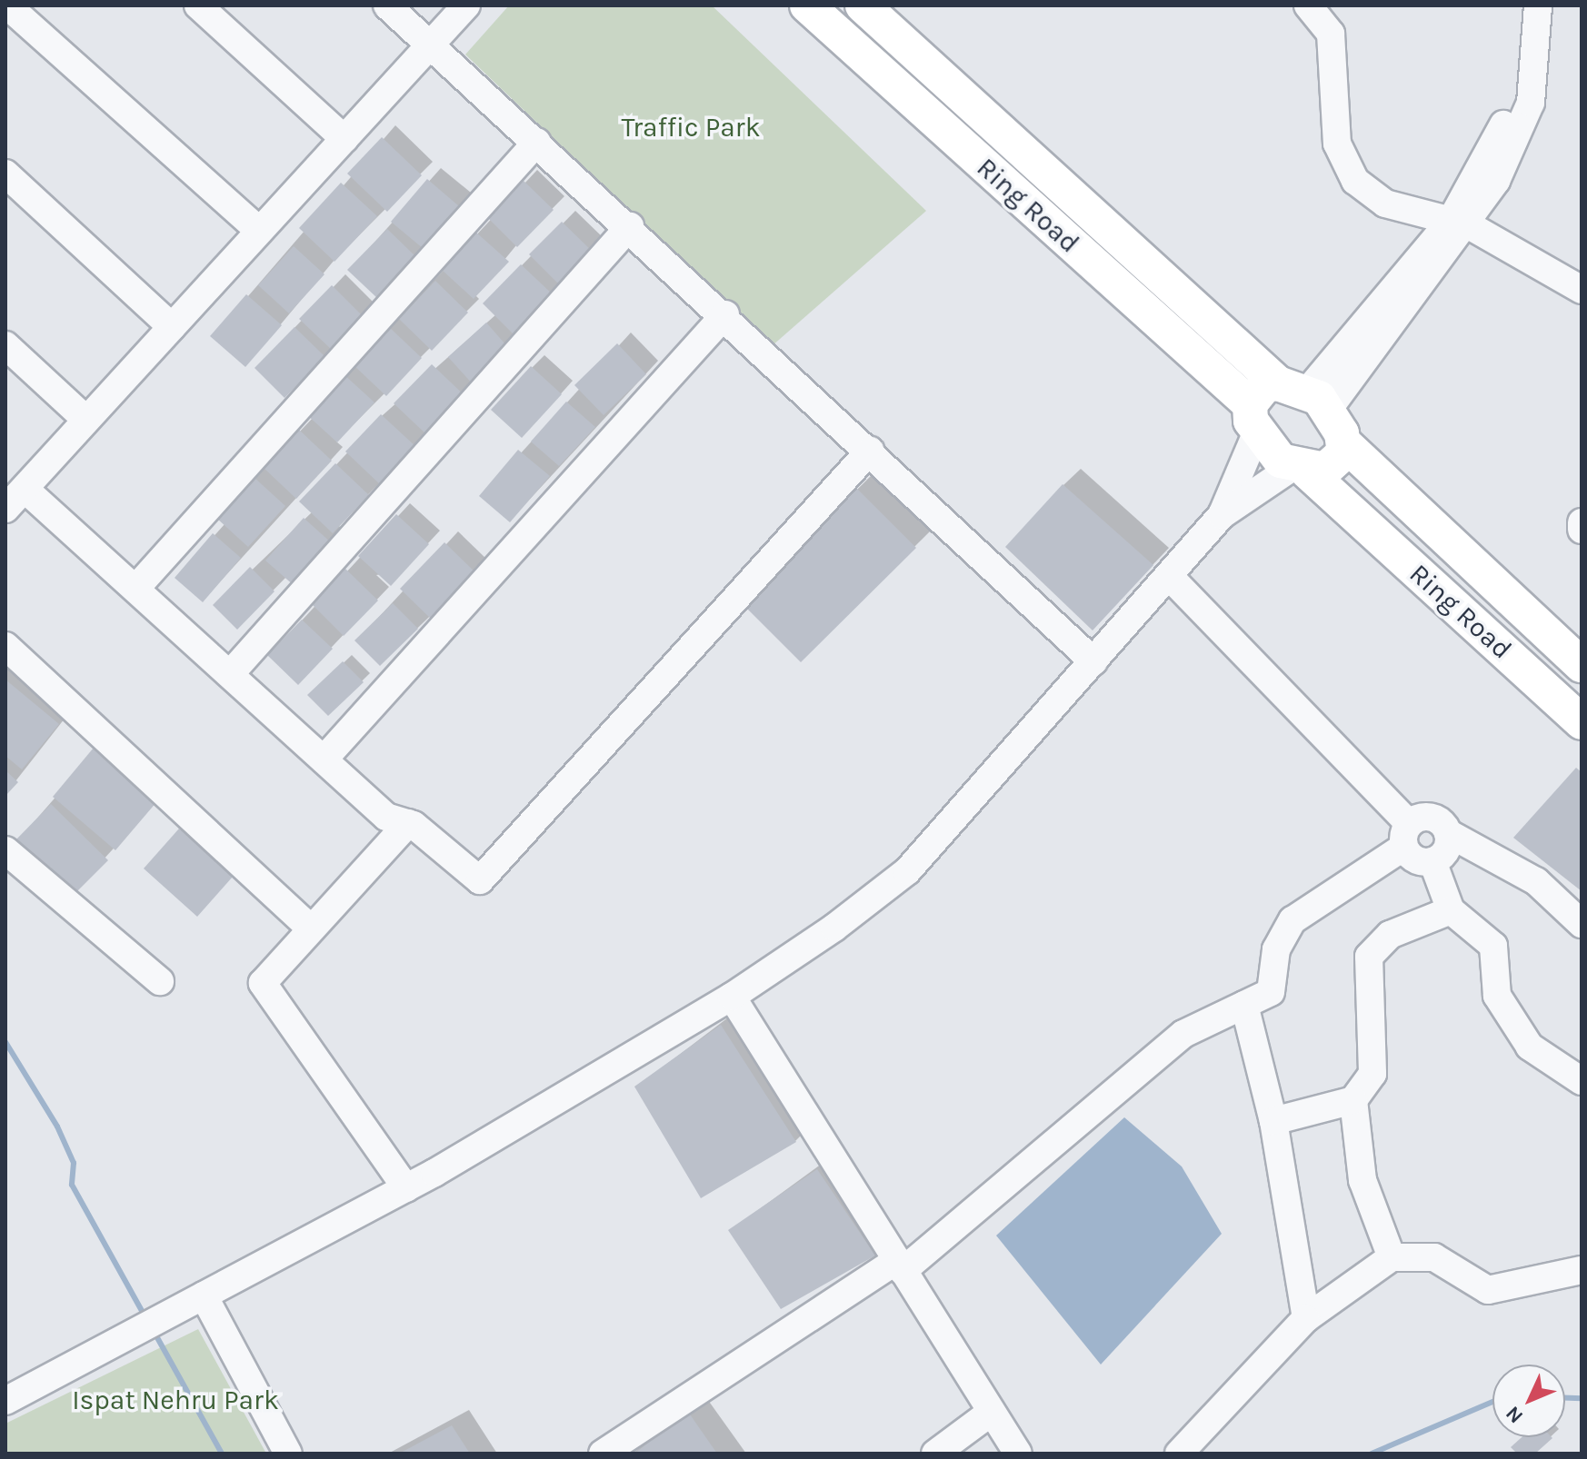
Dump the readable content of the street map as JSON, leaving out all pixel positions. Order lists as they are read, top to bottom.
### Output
{
  "streets": {
    "main road": ["Ring Road"]
  },
  "parks": ["Traffic Park", "Ispat Nehru Park"],
  "north": "bottom left"
}
